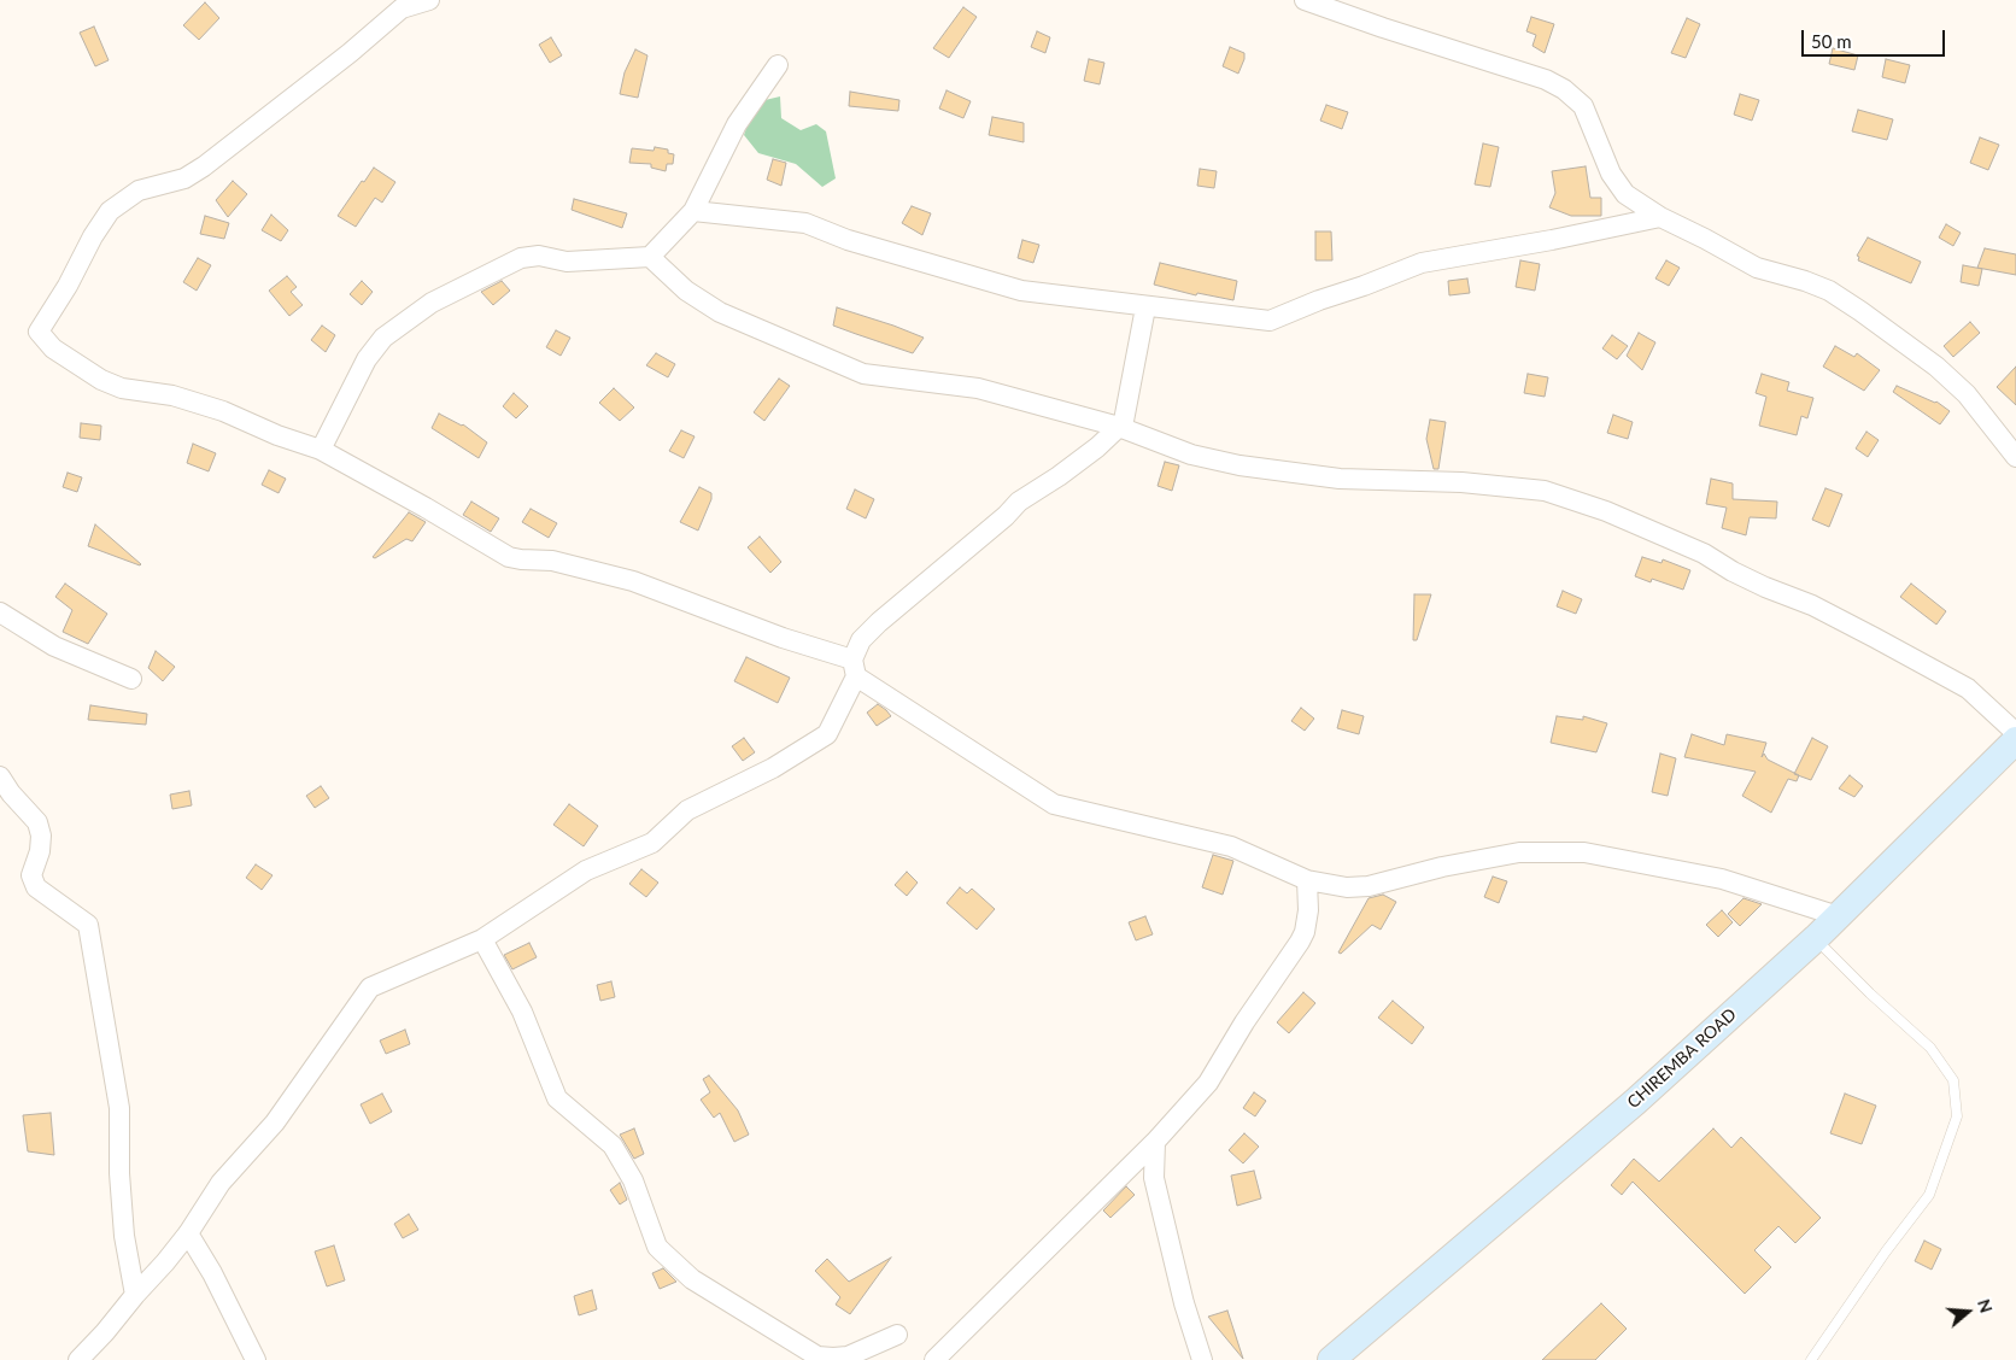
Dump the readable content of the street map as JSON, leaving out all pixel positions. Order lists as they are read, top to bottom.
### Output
{
  "streets": {
    "main road": ["CHIREMBA ROAD"]
  },
  "scale_bar": "50 m",
  "north": "right"
}
